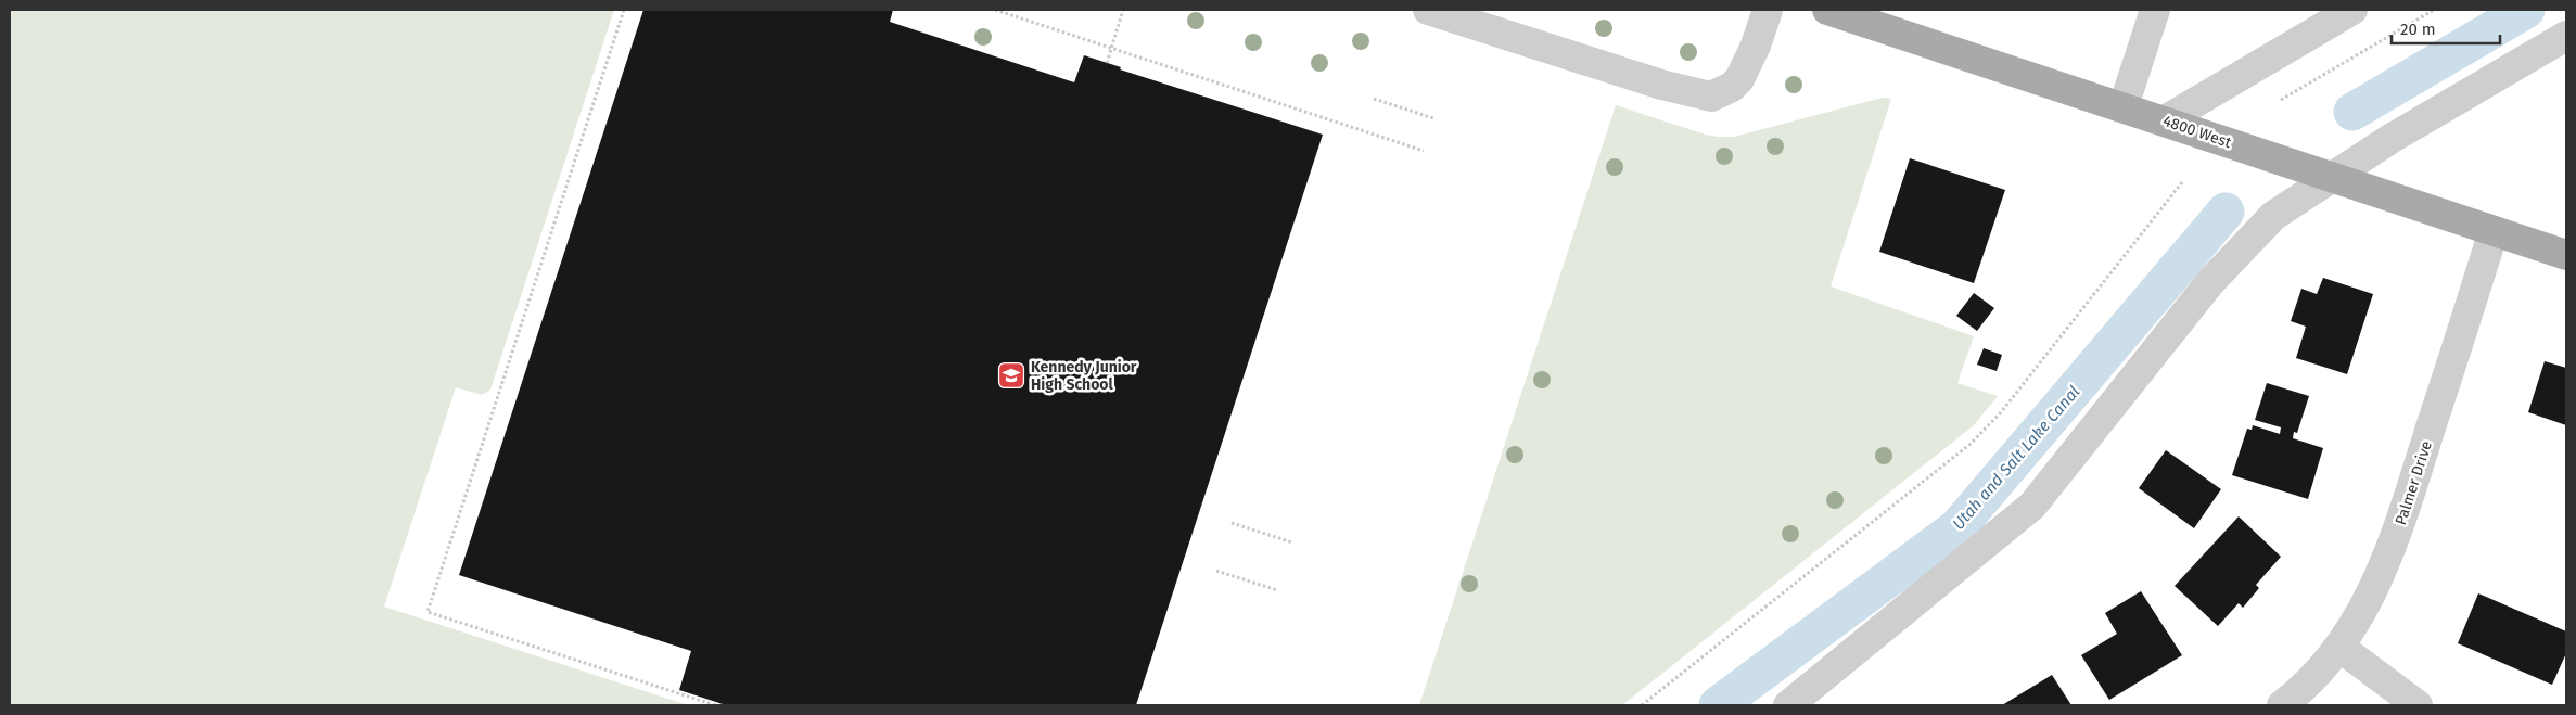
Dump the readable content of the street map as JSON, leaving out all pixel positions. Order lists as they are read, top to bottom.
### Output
{
  "streets": {
    "main road": ["4800 West"],
    "street": ["Palmer Drive"]
  },
  "crossings": [
    ["4800 West", "Palmer Drive"]
  ],
  "water": ["Utah and Salt Lake Canal"],
  "places": {
    "school or university": ["Kennedy Junior High School"]
  },
  "scale_bar": "20 m"
}
